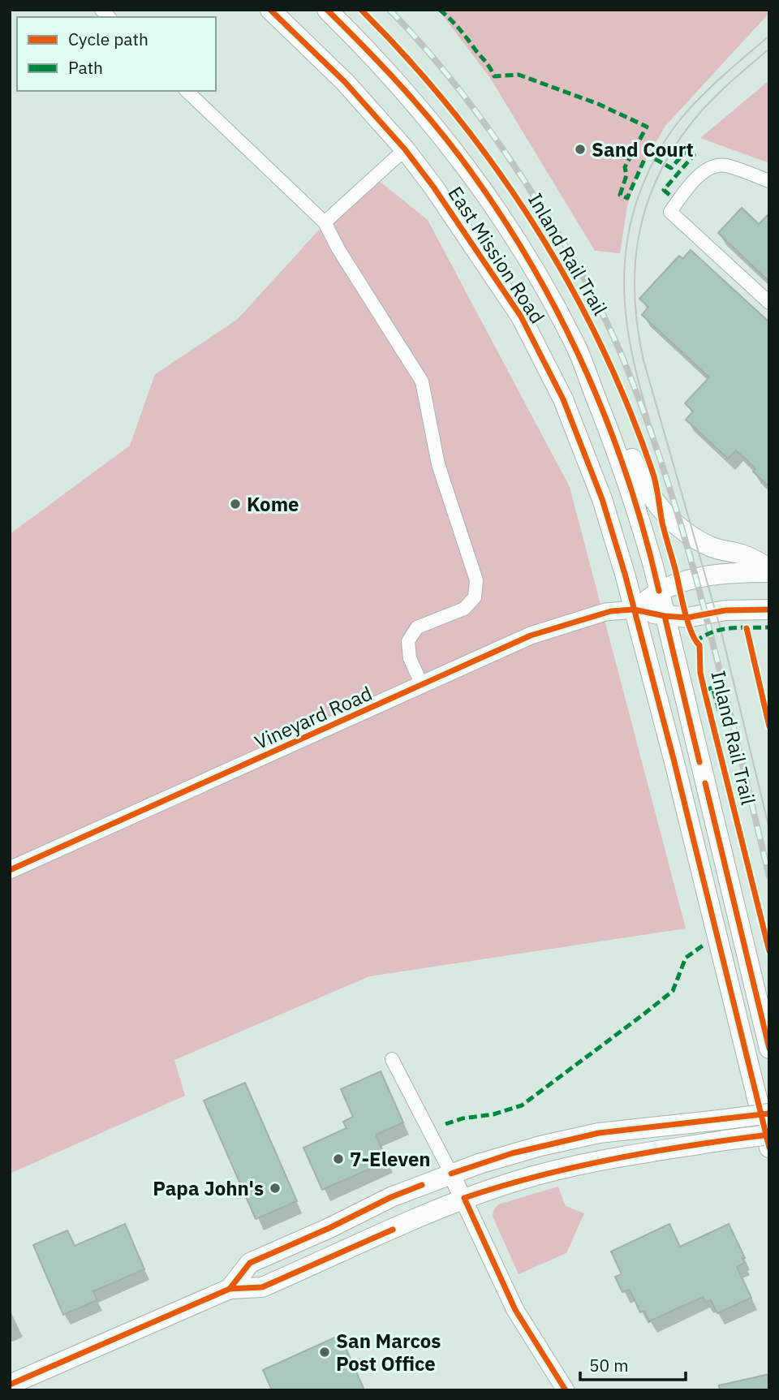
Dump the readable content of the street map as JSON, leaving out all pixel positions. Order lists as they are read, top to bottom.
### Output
{
  "streets": {
    "main road": ["East Mission Road", "Vineyard Road"],
    "cycle path": ["Inland Rail Trail"]
  },
  "crossings": [
    ["East Mission Road", "Vineyard Road"]
  ],
  "places": [
    "Sand Court",
    "Kome",
    "7-Eleven",
    "Papa John's",
    "San Marcos Post Office"
  ],
  "legend": ["Cycle path", "Path"],
  "scale_bar": "50 m"
}
